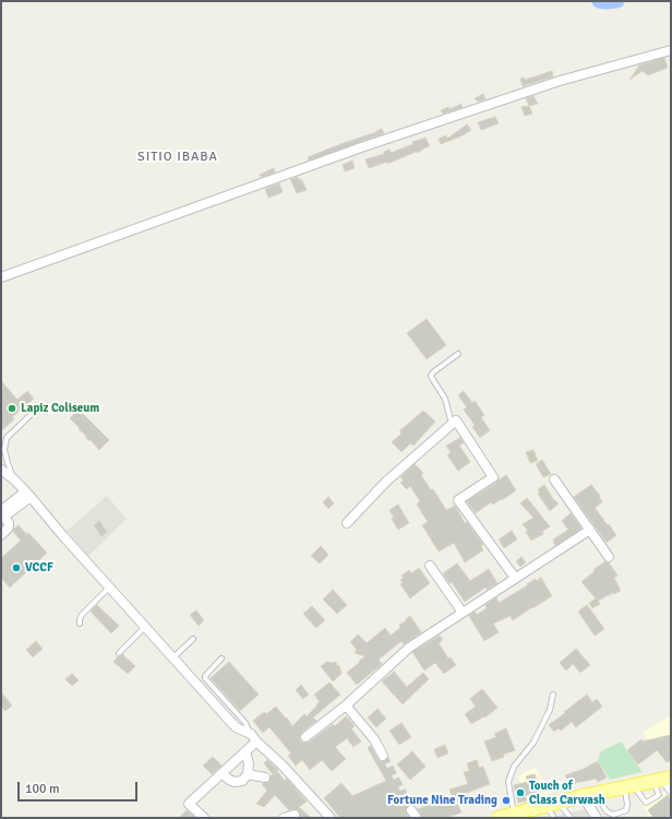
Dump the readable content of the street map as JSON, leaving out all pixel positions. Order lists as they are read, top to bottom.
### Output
{
  "districts": ["SITIO IBABA"],
  "places": [
    "Lapiz Coliseum",
    "VCCF",
    "Touch of Class Carwash",
    "Fortune Nine Trading"
  ],
  "scale_bar": "100 m"
}
